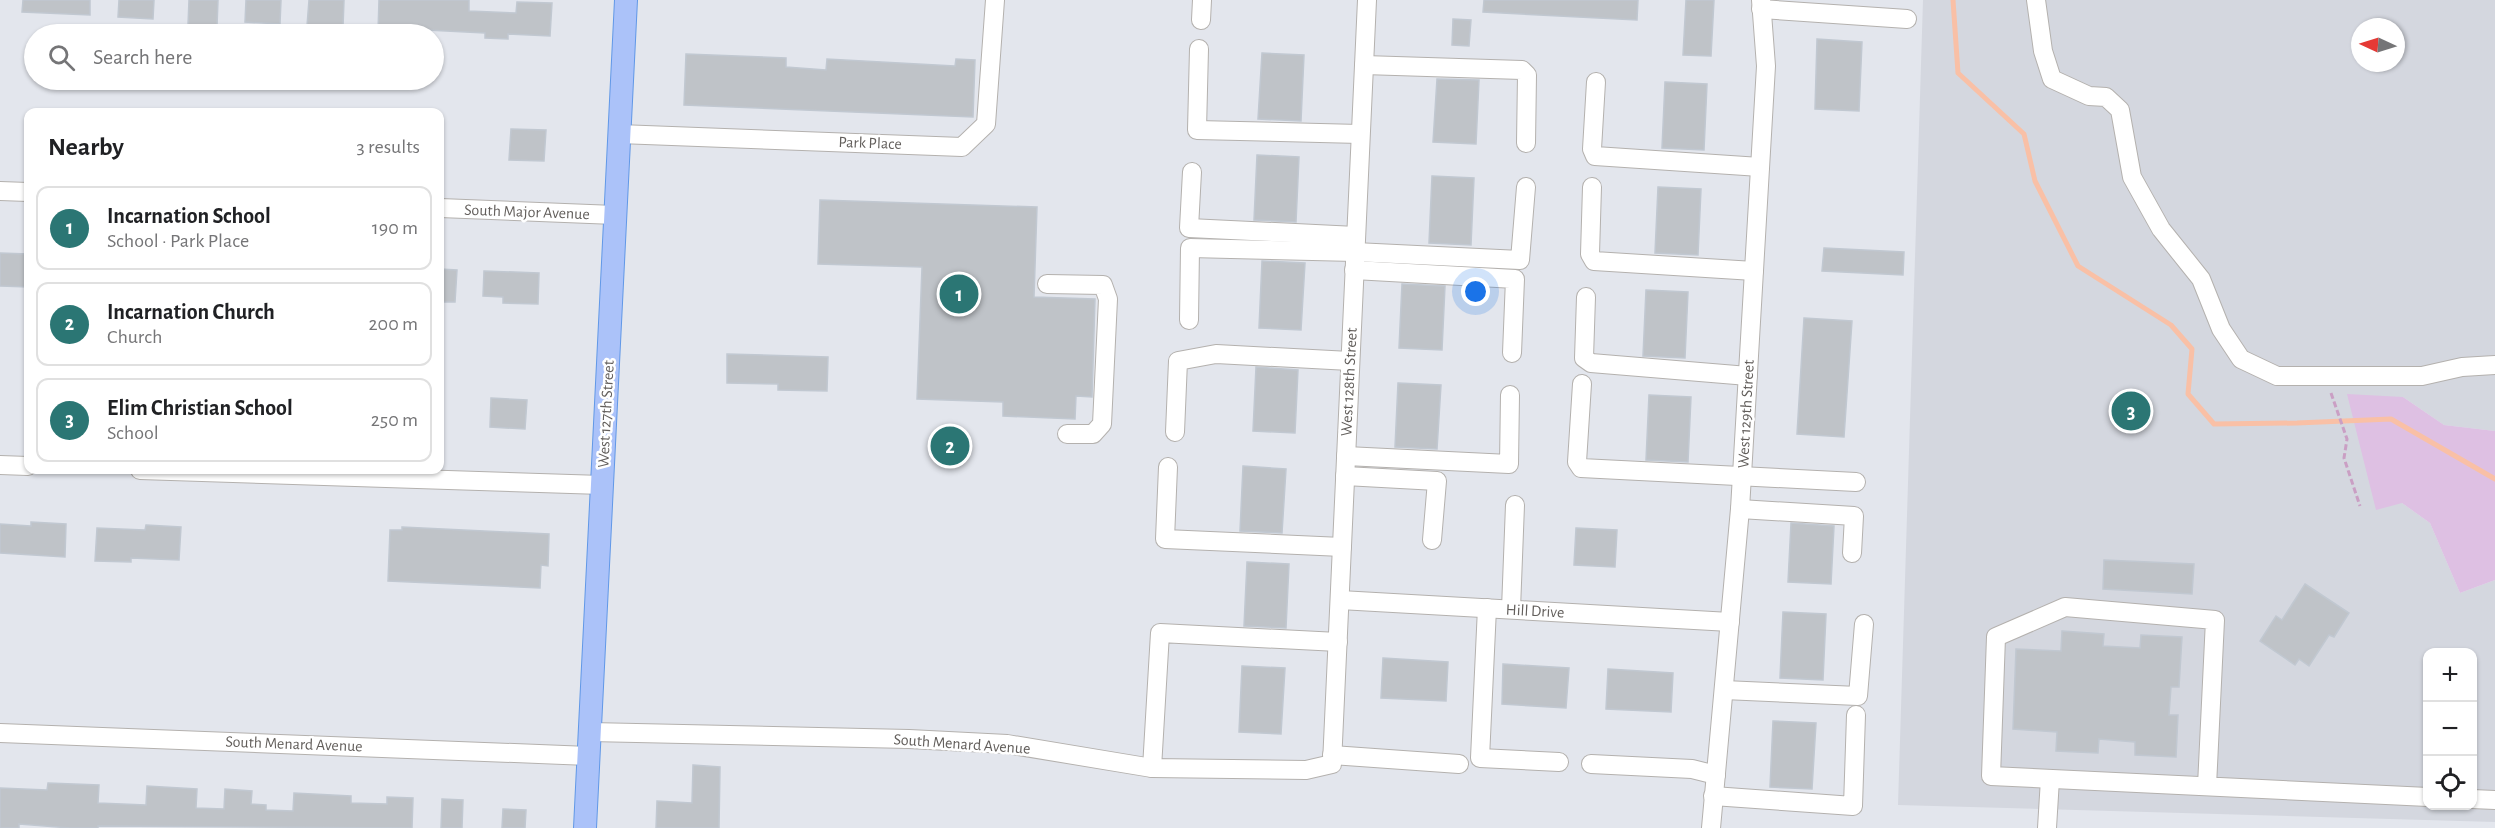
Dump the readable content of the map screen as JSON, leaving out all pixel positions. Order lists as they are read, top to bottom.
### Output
{
  "streets": {
    "main road": ["West 127th Street"],
    "street": [
      "Park Place",
      "South Major Avenue",
      "West 128th Street",
      "West 129th Street",
      "Hill Drive",
      "South Menard Avenue"
    ]
  },
  "crossings": [
    ["Park Place", "West 127th Street"],
    ["South Major Avenue", "West 127th Street"],
    ["West 128th Street", "Hill Drive"],
    ["West 128th Street", "South Menard Avenue"],
    ["West 127th Street", "South Menard Avenue"],
    ["West 129th Street", "Hill Drive"]
  ],
  "north": "left",
  "page": {
    "search": "Search here",
    "heading": ["Nearby", "3 results"],
    "list": [
      {
        "mark": "1",
        "name": "Incarnation School",
        "note": "School · Park Place",
        "value": "190 m"
      },
      {
        "mark": "2",
        "name": "Incarnation Church",
        "note": "Church",
        "value": "200 m"
      },
      {
        "mark": "3",
        "name": "Elim Christian School",
        "note": "School",
        "value": "250 m"
      }
    ],
    "pins": ["1", "3", "2"],
    "map_buttons": ["+", "−"]
  }
}
